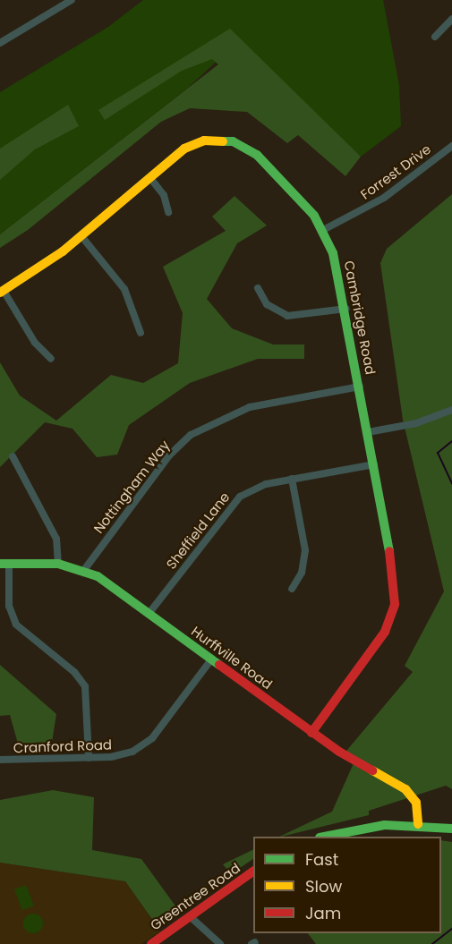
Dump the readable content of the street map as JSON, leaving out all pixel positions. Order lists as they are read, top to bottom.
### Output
{
  "streets": {
    "street": [
      "Forrest Drive",
      "Cambridge Road",
      "Nottingham Way",
      "Sheffield Lane",
      "Hurffville Road",
      "Cranford Road",
      "Greentree Road"
    ]
  },
  "crossings": [
    ["Forrest Drive", "Cambridge Road"],
    ["Cambridge Road", "Nottingham Way"],
    ["Cambridge Road", "Sheffield Lane"],
    ["Cambridge Road", "Hurffville Road"],
    ["Nottingham Way", "Hurffville Road"],
    ["Sheffield Lane", "Hurffville Road"],
    ["Hurffville Road", "Cranford Road"]
  ],
  "legend": ["Fast", "Slow", "Jam"]
}
